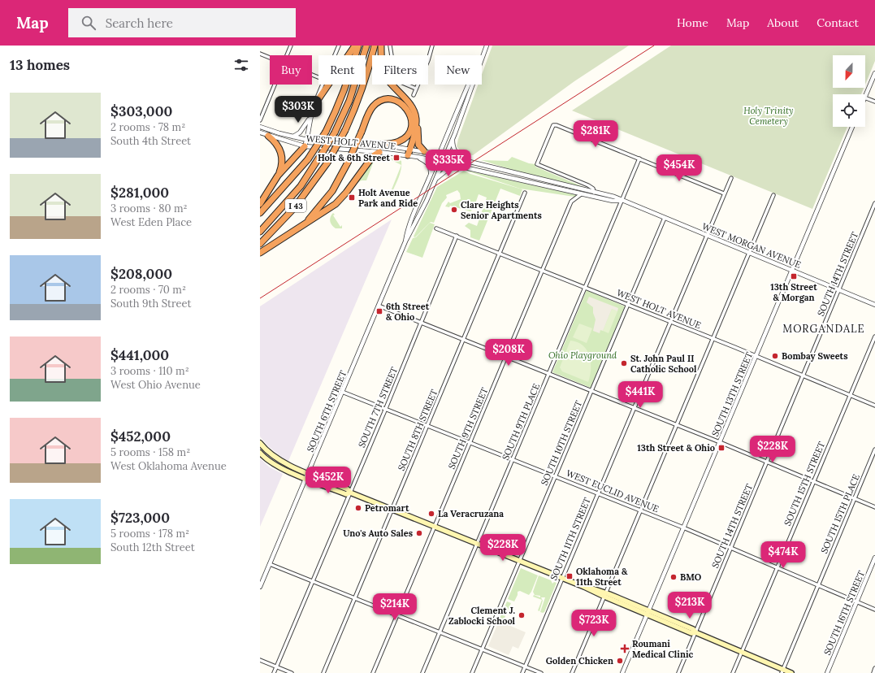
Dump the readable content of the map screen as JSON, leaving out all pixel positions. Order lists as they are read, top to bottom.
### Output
{
  "streets": {
    "highway": ["I 43"],
    "street": [
      "WEST HOLT AVENUE",
      "WEST MORGAN AVENUE",
      "SOUTH 14TH STREET",
      "SOUTH 13TH STREET",
      "SOUTH 7TH STREET",
      "SOUTH 6TH STREET",
      "SOUTH 9TH PLACE",
      "SOUTH 9TH STREET",
      "SOUTH 8TH STREET",
      "SOUTH 10TH STREET",
      "SOUTH 15TH STREET",
      "WEST EUCLID AVENUE",
      "SOUTH 15TH PLACE",
      "SOUTH 11TH STREET",
      "SOUTH 16TH STREET"
    ]
  },
  "crossings": [
    ["WEST HOLT AVENUE", "WEST MORGAN AVENUE"],
    ["WEST HOLT AVENUE", "SOUTH 14TH STREET"],
    ["WEST HOLT AVENUE", "SOUTH 13TH STREET"],
    ["WEST HOLT AVENUE", "SOUTH 7TH STREET"],
    ["WEST HOLT AVENUE", "SOUTH 6TH STREET"],
    ["WEST HOLT AVENUE", "SOUTH 9TH PLACE"],
    ["WEST HOLT AVENUE", "SOUTH 9TH STREET"],
    ["WEST HOLT AVENUE", "SOUTH 8TH STREET"],
    ["WEST HOLT AVENUE", "SOUTH 10TH STREET"],
    ["WEST HOLT AVENUE", "SOUTH 15TH STREET"],
    ["WEST HOLT AVENUE", "SOUTH 11TH STREET"],
    ["WEST MORGAN AVENUE", "SOUTH 14TH STREET"],
    ["WEST MORGAN AVENUE", "SOUTH 13TH STREET"],
    ["WEST MORGAN AVENUE", "SOUTH 6TH STREET"],
    ["WEST MORGAN AVENUE", "SOUTH 9TH PLACE"],
    ["WEST MORGAN AVENUE", "SOUTH 9TH STREET"],
    ["WEST MORGAN AVENUE", "SOUTH 10TH STREET"],
    ["WEST MORGAN AVENUE", "SOUTH 11TH STREET"],
    ["SOUTH 14TH STREET", "WEST EUCLID AVENUE"],
    ["SOUTH 13TH STREET", "WEST EUCLID AVENUE"],
    ["SOUTH 7TH STREET", "WEST EUCLID AVENUE"],
    ["SOUTH 6TH STREET", "WEST EUCLID AVENUE"],
    ["SOUTH 9TH PLACE", "WEST EUCLID AVENUE"],
    ["SOUTH 9TH STREET", "WEST EUCLID AVENUE"],
    ["SOUTH 8TH STREET", "WEST EUCLID AVENUE"],
    ["SOUTH 10TH STREET", "WEST EUCLID AVENUE"],
    ["SOUTH 15TH STREET", "WEST EUCLID AVENUE"],
    ["WEST EUCLID AVENUE", "SOUTH 15TH PLACE"],
    ["WEST EUCLID AVENUE", "SOUTH 11TH STREET"],
    ["WEST EUCLID AVENUE", "SOUTH 16TH STREET"]
  ],
  "districts": ["MORGANDALE"],
  "parks": ["Holy Trinity Cemetery", "Ohio Playground"],
  "places": {
    "transit": [
      "Holt & 6th Street",
      "Holt Avenue Park and Ride",
      "13th Street & Morgan",
      "6th Street & Ohio",
      "13th Street & Ohio",
      "Oklahoma & 11th Street"
    ],
    "other": [
      "Clare Heights Senior Apartments",
      "Bombay Sweets",
      "St. John Paul II Catholic School",
      "Petromart",
      "La Veracruzana",
      "Uno's Auto Sales",
      "BMO",
      "Clement J. Zablocki School",
      "Golden Chicken"
    ],
    "health": ["Roumani Medical Clinic"]
  },
  "north": "bottom",
  "page": {
    "header": "Map",
    "search": "Search here",
    "nav": [
      "Home",
      "Map",
      "About",
      "Contact"
    ],
    "heading": "13 homes",
    "chip": [
      "Buy",
      "Rent",
      "Filters",
      "New"
    ],
    "list": [
      {
        "name": "$303,000",
        "note": "2 rooms · 78 m² · South 4th Street"
      },
      {
        "name": "$281,000",
        "note": "3 rooms · 80 m² · West Eden Place"
      },
      {
        "name": "$208,000",
        "note": "2 rooms · 70 m² · South 9th Street"
      },
      {
        "name": "$441,000",
        "note": "3 rooms · 110 m² · West Ohio Avenue"
      },
      {
        "name": "$452,000",
        "note": "5 rooms · 158 m² · West Oklahoma Avenue"
      },
      {
        "name": "$723,000",
        "note": "5 rooms · 178 m² · South 12th Street"
      }
    ],
    "price": [
      "$303K",
      "$281K",
      "$335K",
      "$454K",
      "$208K",
      "$441K",
      "$228K",
      "$452K",
      "$228K",
      "$474K",
      "$213K",
      "$214K",
      "$723K"
    ]
  }
}
